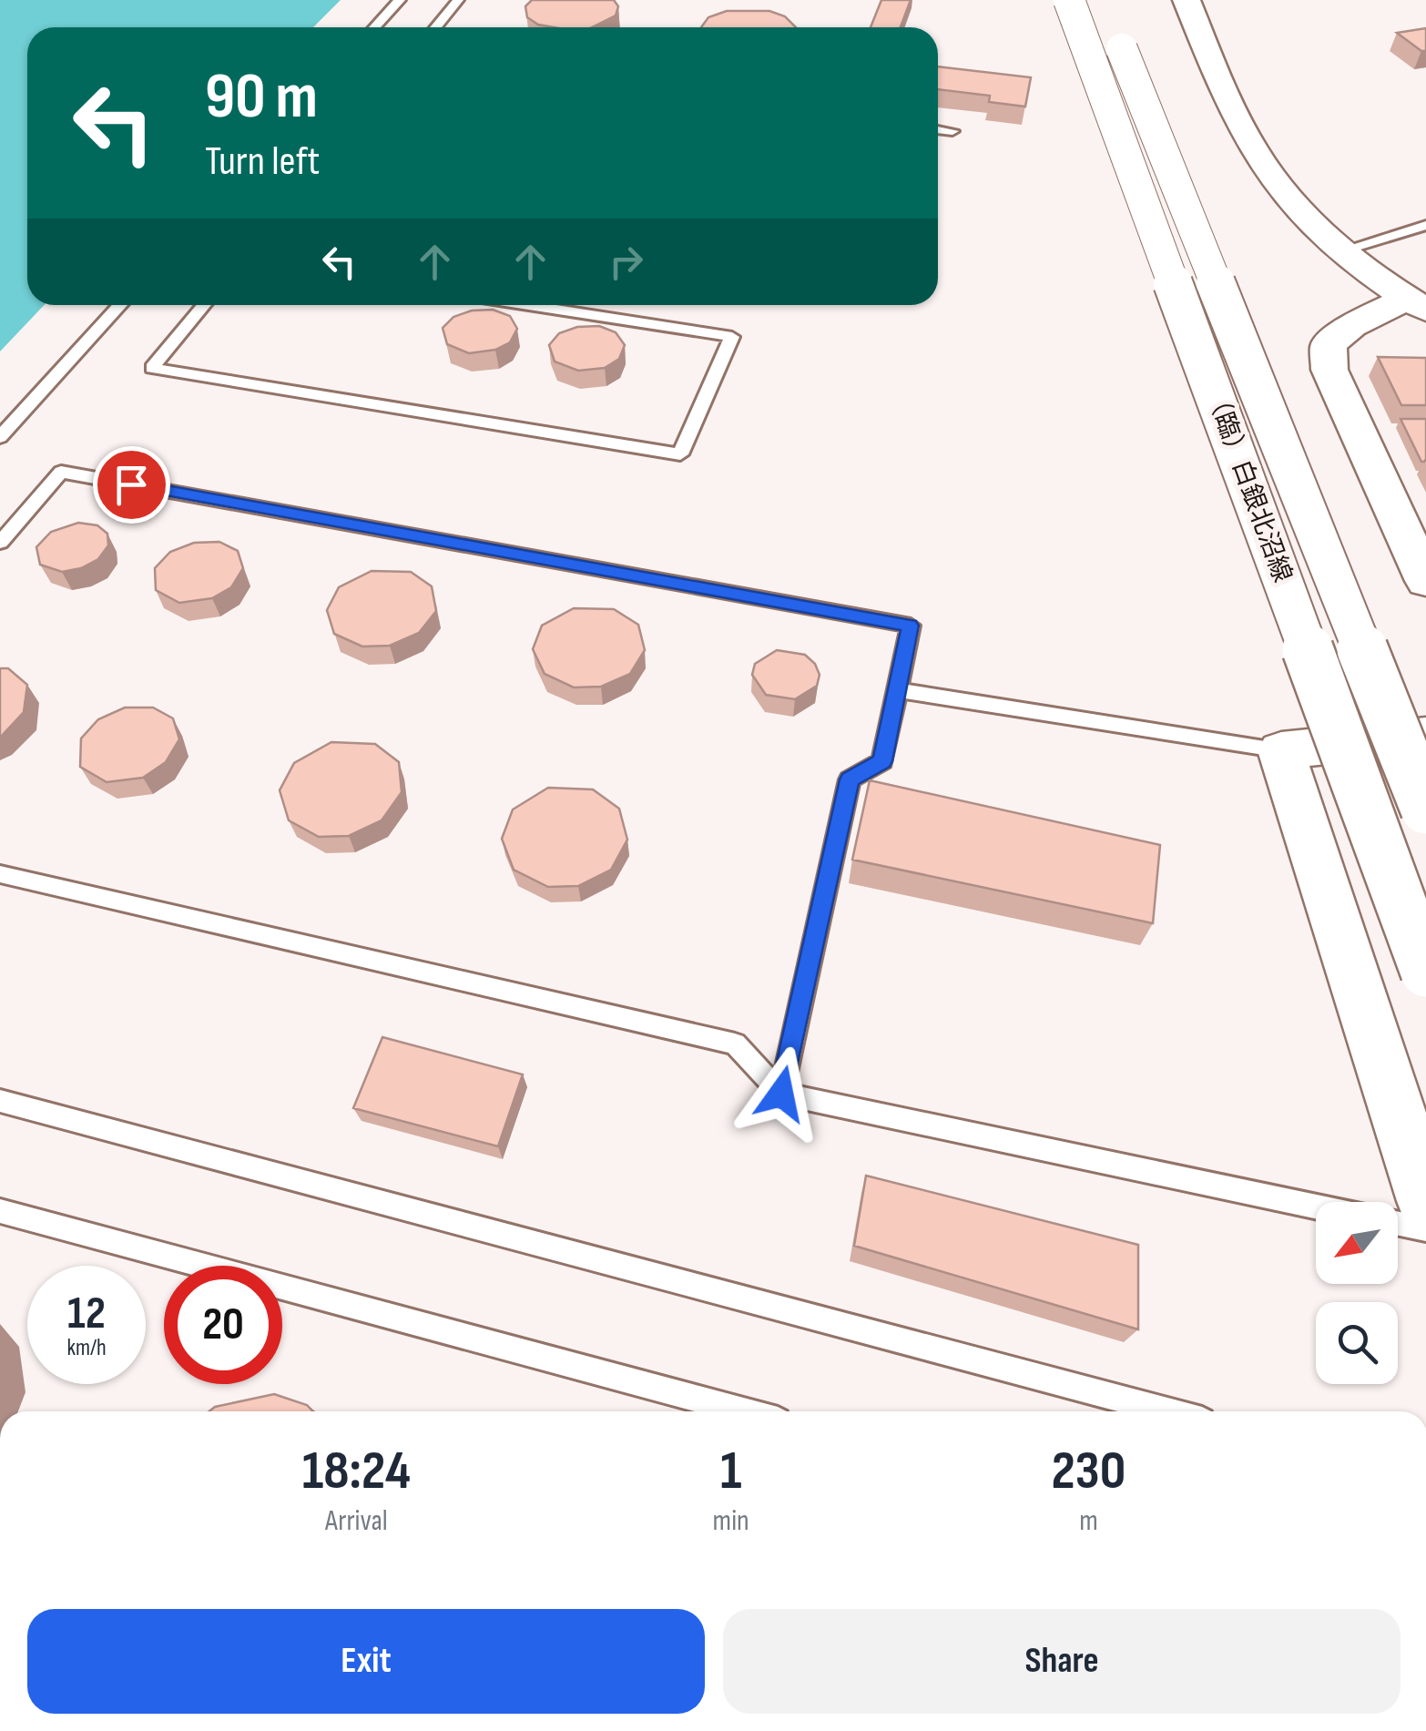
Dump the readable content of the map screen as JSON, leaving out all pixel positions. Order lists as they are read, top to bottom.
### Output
{
  "streets": {
    "street": ["（臨）白銀北沼線"]
  },
  "north": "bottom left",
  "page": {
    "turn": ["90 m", "Turn left"],
    "speed": "12 km/h",
    "limit": "20",
    "eta": [
      "18:24",
      "Arrival",
      "1",
      "min",
      "230",
      "m"
    ],
    "buttons": ["Exit", "Share"]
  }
}
